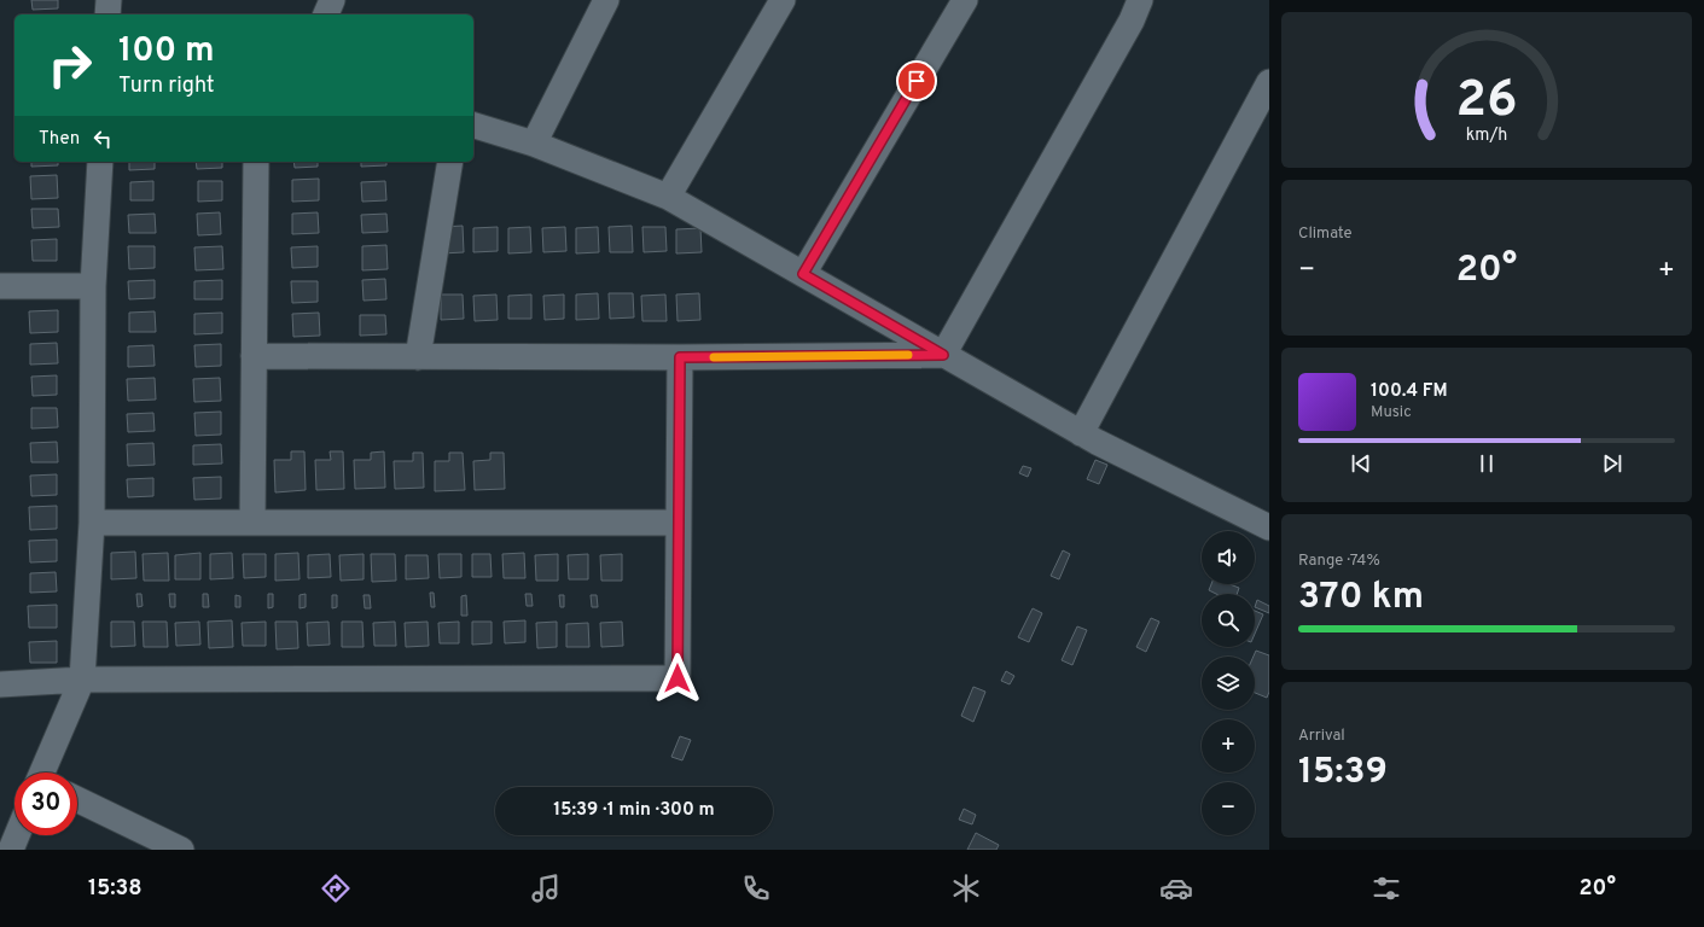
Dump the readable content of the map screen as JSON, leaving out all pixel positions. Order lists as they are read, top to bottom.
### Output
{
  "page": {
    "turn": ["100 m", "Turn right"],
    "then": "Then",
    "tile": [
      "Climate",
      ["Range · 74%", "370 km"],
      ["Arrival", "15:39"]
    ],
    "heat": ["−", "20°", "+"],
    "song": ["100.4 FM", "Music"],
    "map_buttons": ["+", "−"],
    "limit": "30",
    "trip": "15:39 · 1 min · 300 m",
    "tabs": ["15:38", "20°"],
    "gauge": ["26", "km/h"]
  }
}
